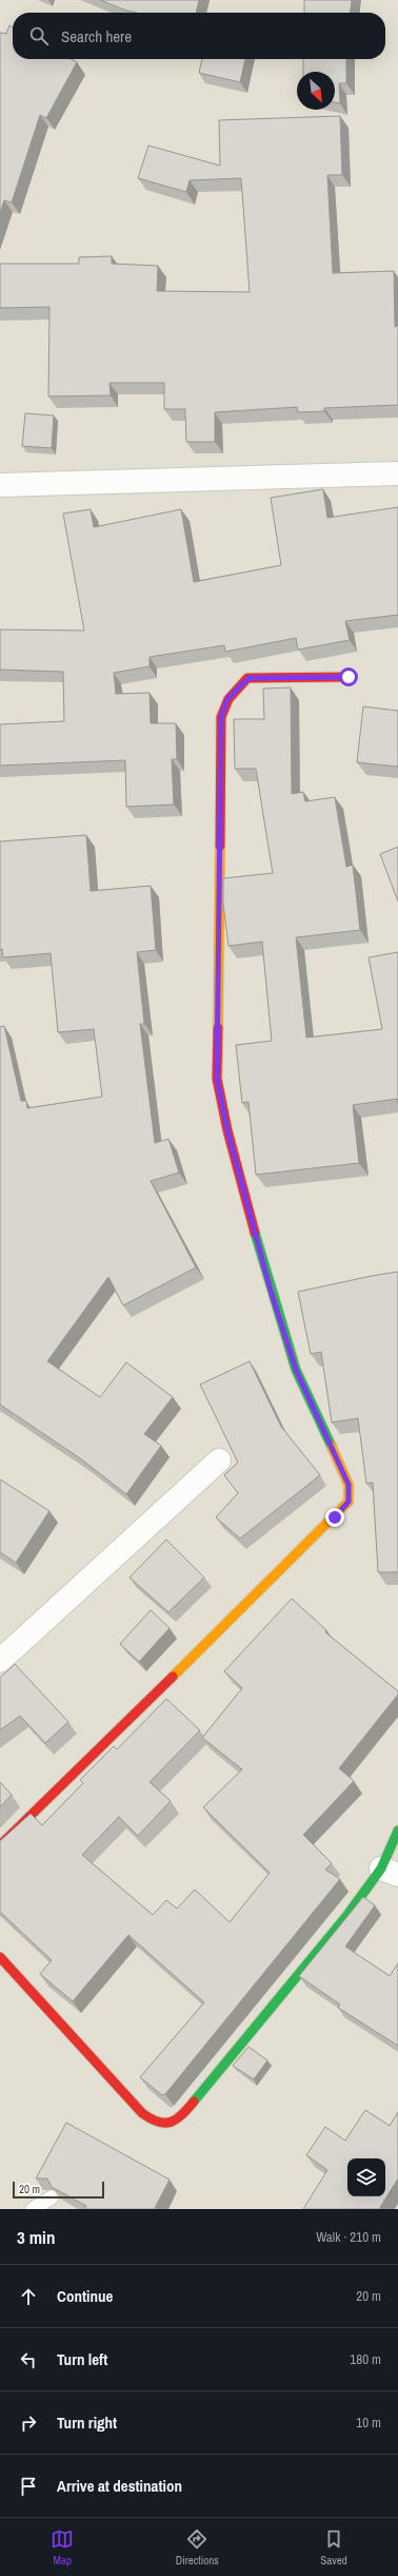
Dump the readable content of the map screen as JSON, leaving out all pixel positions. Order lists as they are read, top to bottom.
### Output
{
  "scale_bar": "20 m",
  "north": "bottom right",
  "page": {
    "search": "Search here",
    "scale": "20 m",
    "heading": ["3 min", "Walk · 210 m"],
    "list": [
      ["Continue", "20 m"],
      ["Turn left", "180 m"],
      ["Turn right", "10 m"],
      "Arrive at destination"
    ],
    "nav": ["Map", "Directions", "Saved"]
  }
}
